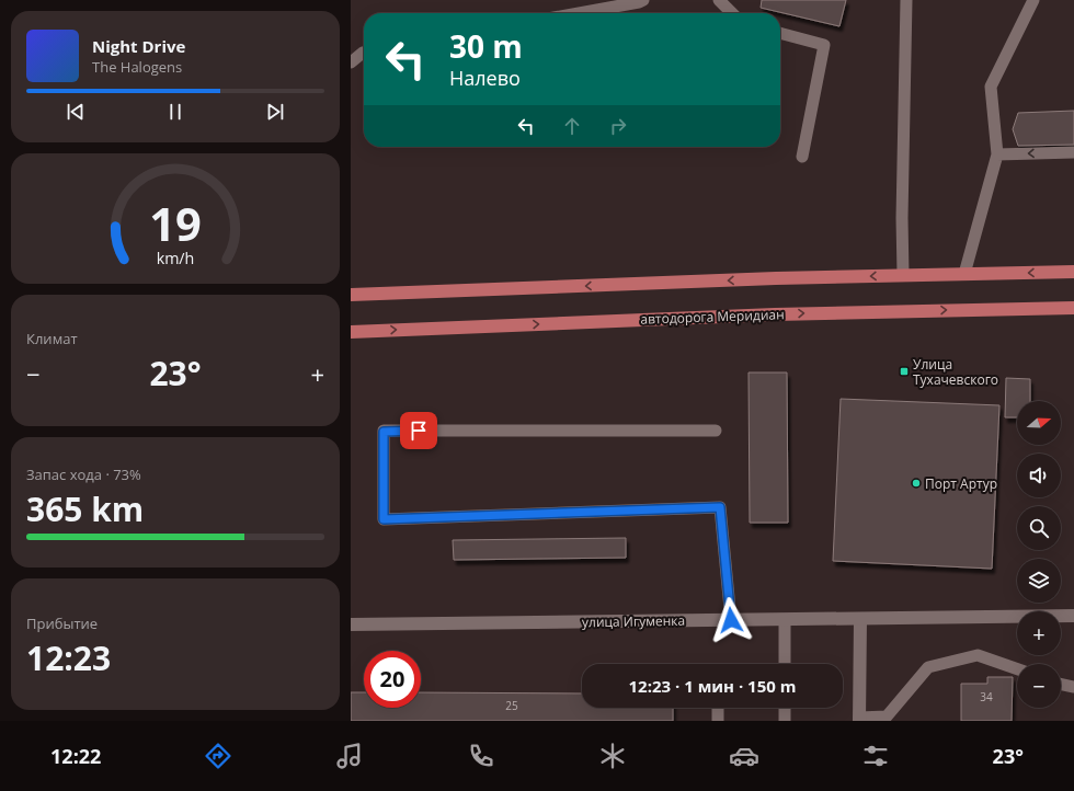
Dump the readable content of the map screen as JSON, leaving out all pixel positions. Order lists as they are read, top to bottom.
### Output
{
  "streets": {
    "main road": ["автодорога Меридиан"],
    "street": ["улица Игуменка"]
  },
  "places": {
    "transit": ["Улица Тухачевского"],
    "other": ["Порт Артур"]
  },
  "house_numbers": ["34", "25"],
  "north": "right",
  "page": {
    "turn": ["30 m", "Налево"],
    "song": ["Night Drive", "The Halogens"],
    "tile": [
      "Климат",
      ["Запас хода · 73%", "365 km"],
      ["Прибытие", "12:23"]
    ],
    "heat": ["−", "23°", "+"],
    "map_buttons": ["+", "−"],
    "limit": "20",
    "trip": "12:23 · 1 мин · 150 m",
    "tabs": ["12:22", "23°"],
    "gauge": ["19", "km/h"]
  }
}
